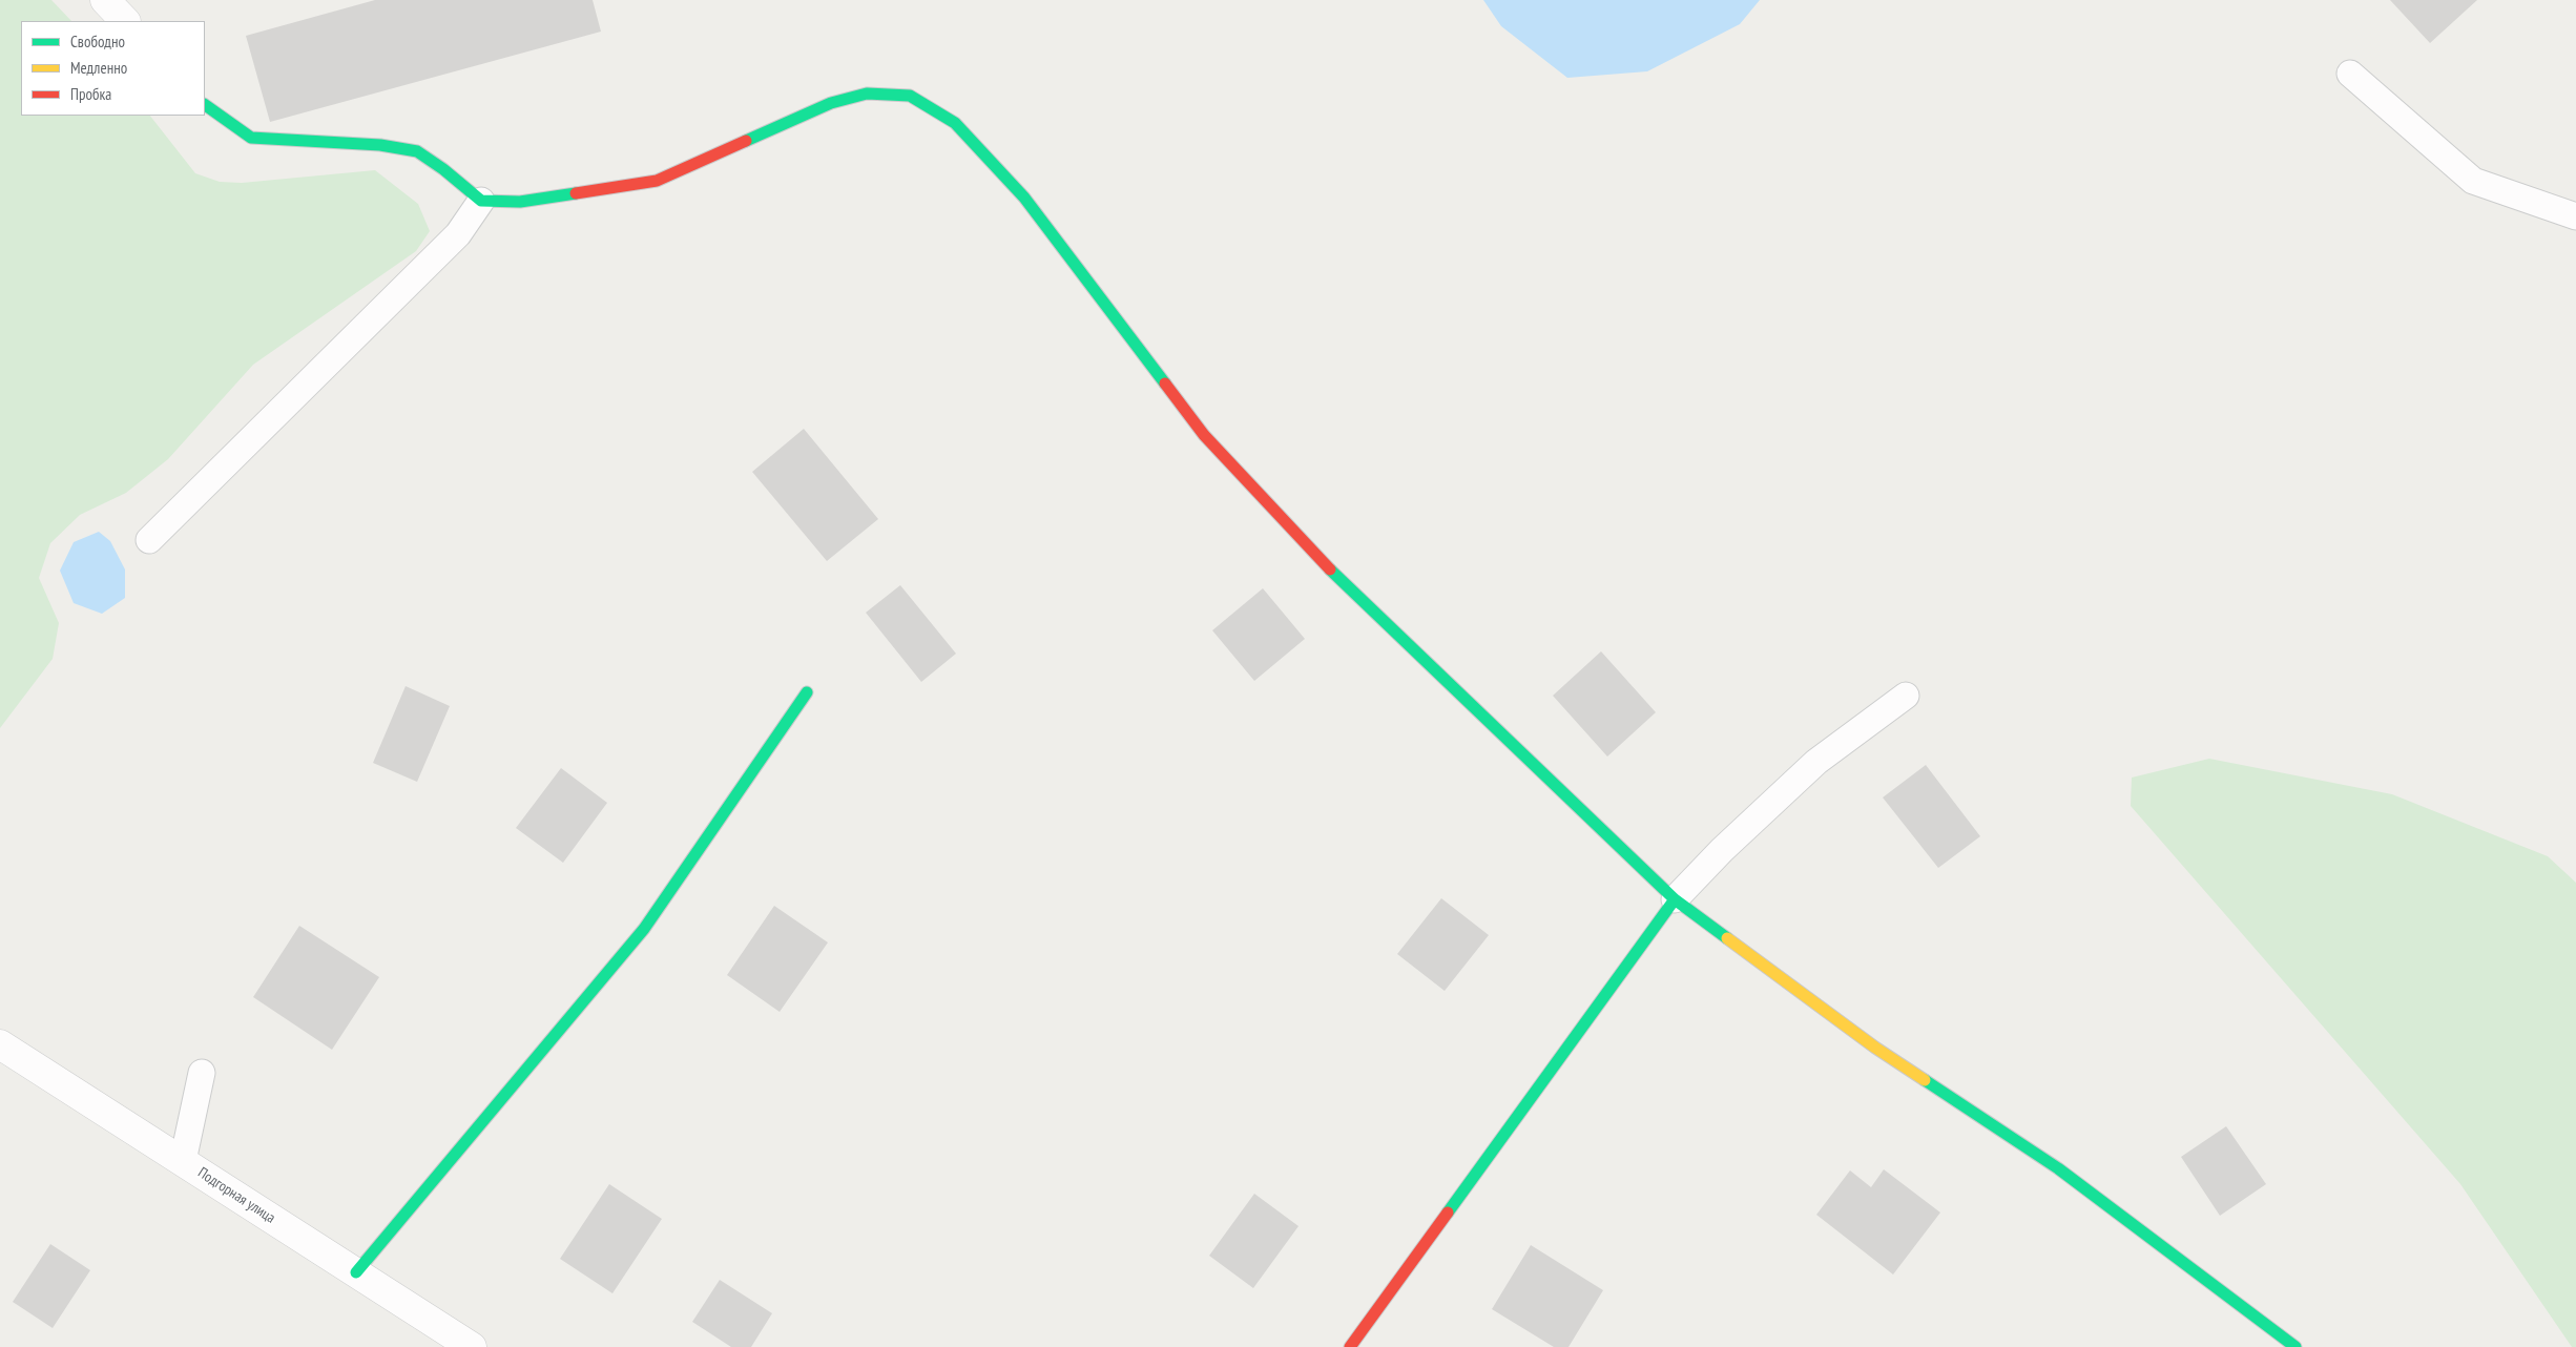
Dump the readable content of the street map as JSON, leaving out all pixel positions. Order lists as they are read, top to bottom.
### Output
{
  "streets": {
    "street": ["Подгорная улица"]
  },
  "legend": ["Свободно", "Медленно", "Пробка"]
}
